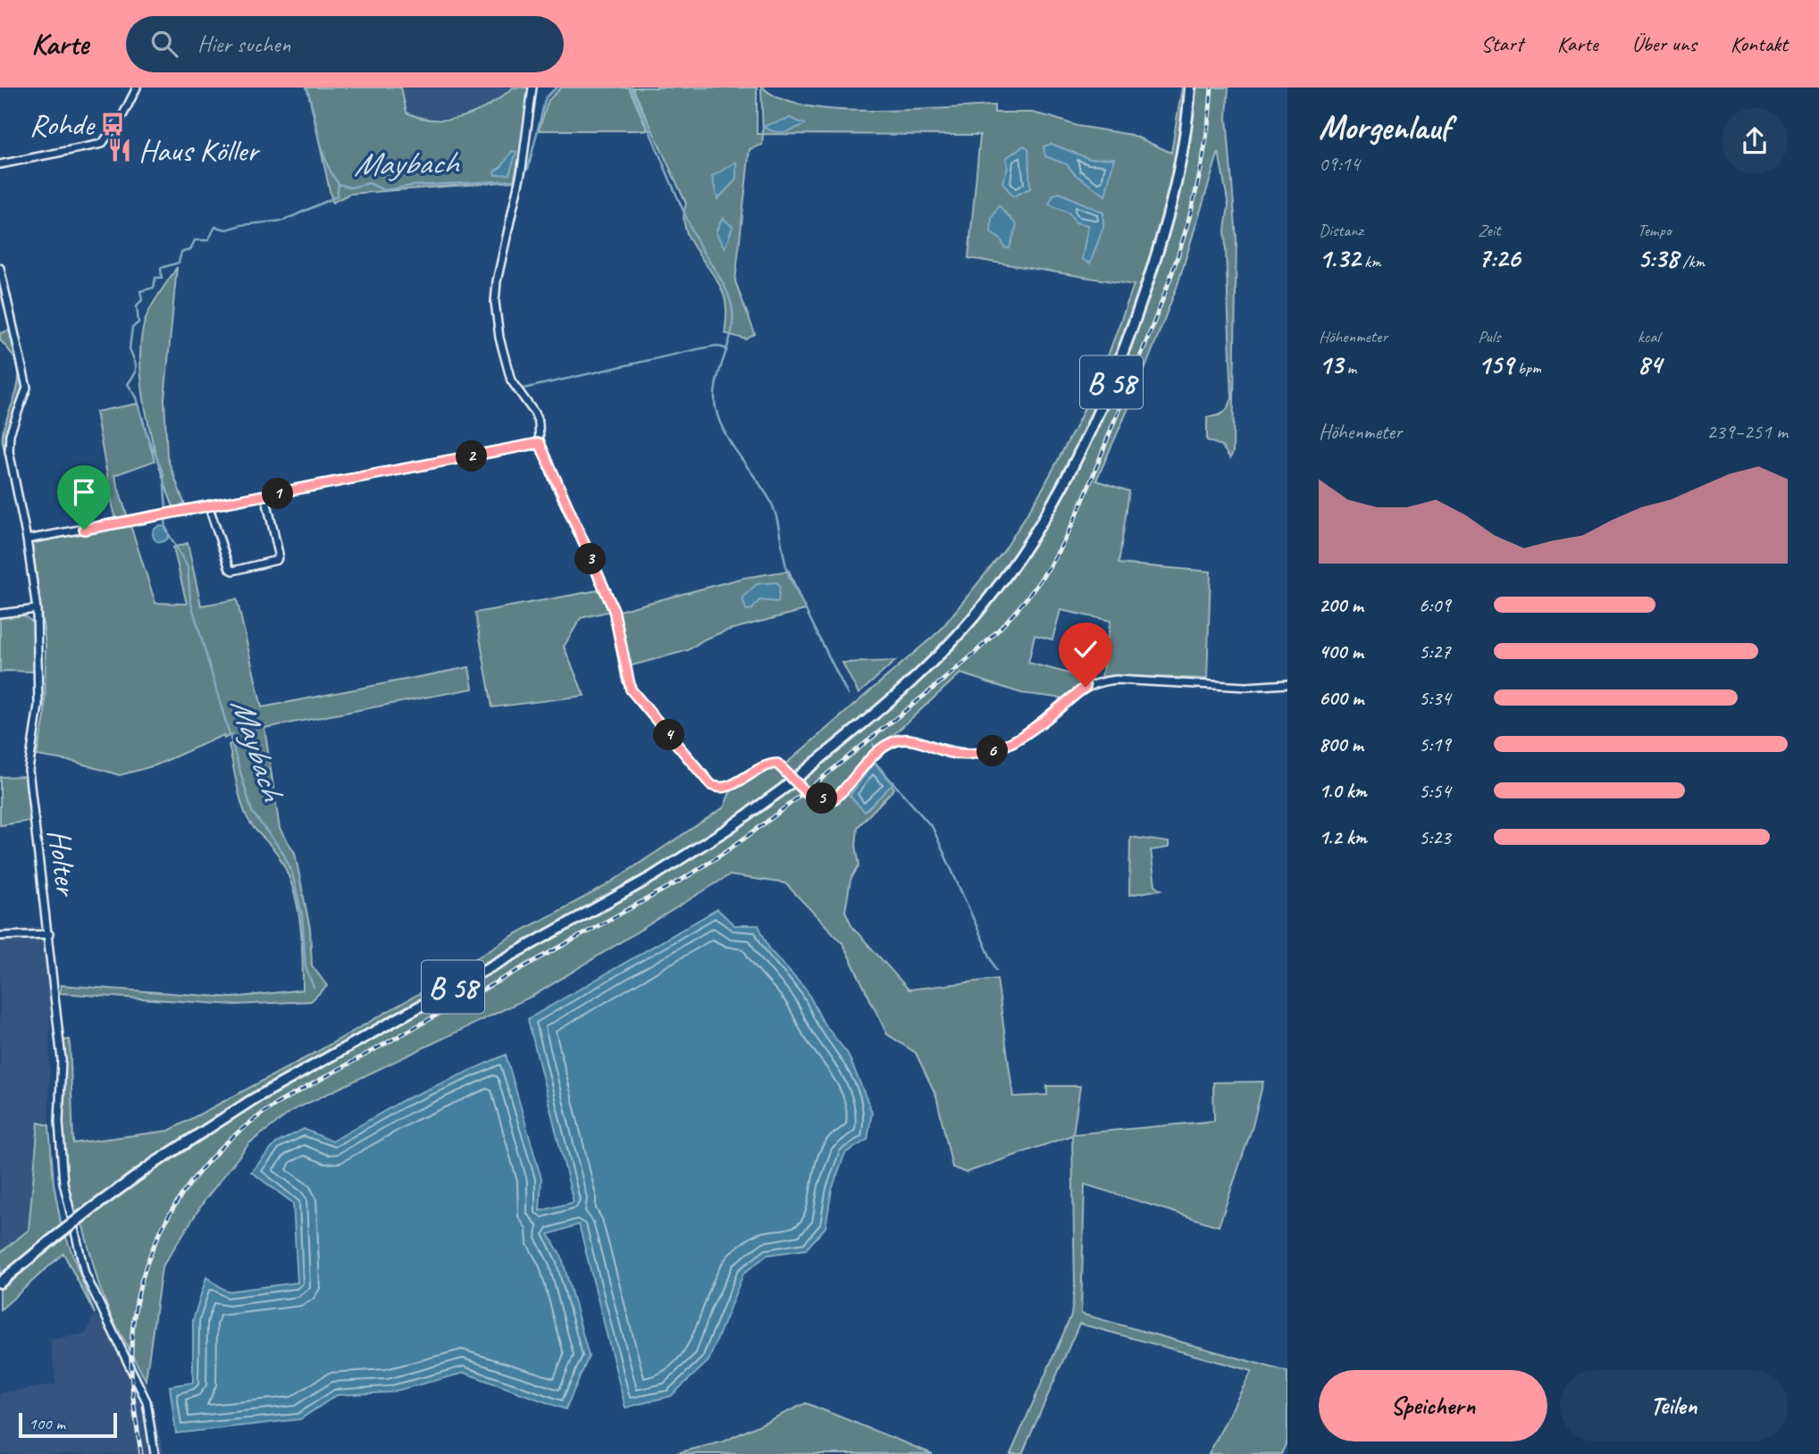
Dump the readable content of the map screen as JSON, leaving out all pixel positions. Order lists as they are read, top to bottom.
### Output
{
  "streets": {
    "main road": ["B 58"],
    "street": ["Holter"]
  },
  "water": ["Maybach"],
  "places": {
    "bus stop": ["Rohde"],
    "restaurant": ["Haus Köller"]
  },
  "scale_bar": "100 m",
  "page": {
    "header": "Karte",
    "search": "Hier suchen",
    "nav": [
      "Start",
      "Karte",
      "Über uns",
      "Kontakt"
    ],
    "heading": ["Morgenlauf", "09:14"],
    "stats": [
      ["Distanz", "1.32 km"],
      ["Zeit", "7:26"],
      ["Tempo", "5:38 /km"],
      ["Höhenmeter", "13 m"],
      ["Puls", "159 bpm"],
      ["kcal", "84"]
    ],
    "chart": ["Höhenmeter", "239–251 m"],
    "pins": [
      "2",
      "1",
      "3",
      "4",
      "6",
      "5"
    ],
    "list": [
      {
        "name": "200 m",
        "note": "6:09"
      },
      {
        "name": "400 m",
        "note": "5:27"
      },
      {
        "name": "600 m",
        "note": "5:34"
      },
      {
        "name": "800 m",
        "note": "5:19"
      },
      {
        "name": "1.0 km",
        "note": "5:54"
      },
      {
        "name": "1.2 km",
        "note": "5:23"
      }
    ],
    "buttons": ["Speichern", "Teilen"],
    "scale": "100 m"
  }
}
